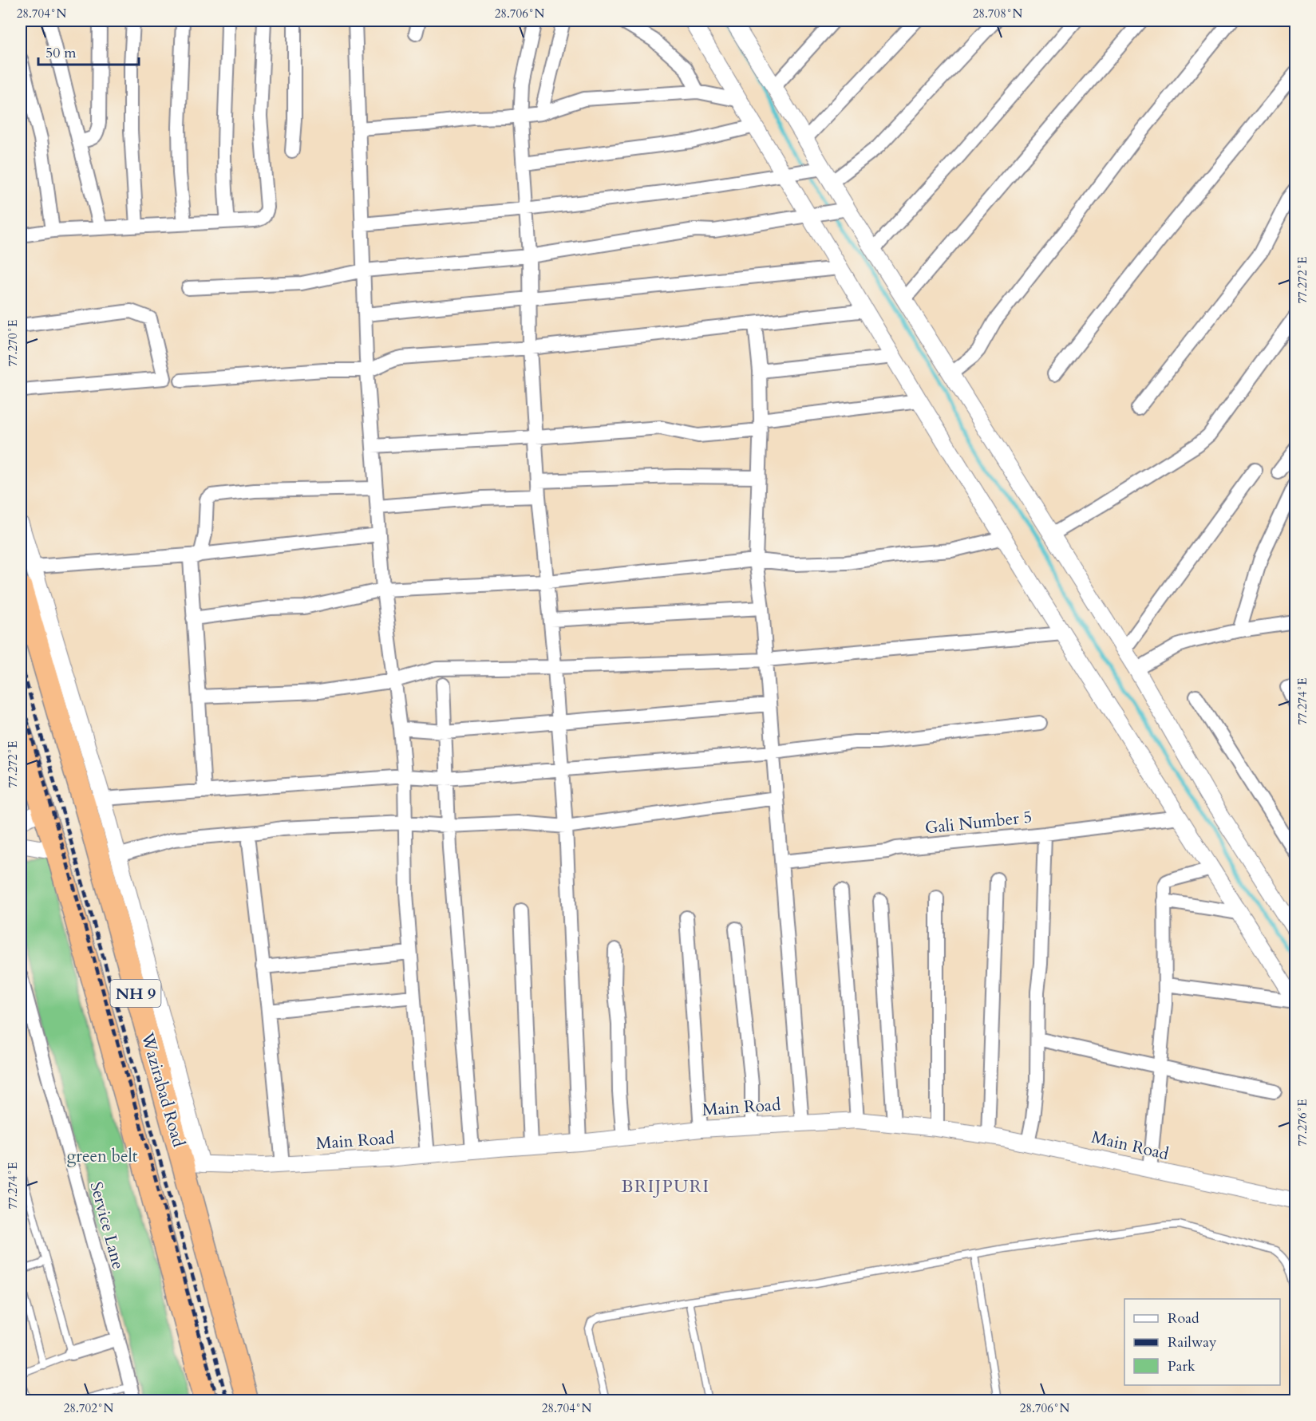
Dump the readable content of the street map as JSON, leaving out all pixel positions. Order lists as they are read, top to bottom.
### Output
{
  "streets": {
    "highway": ["NH 9", "Wazirabad Road"],
    "street": ["Gali Number 5", "Main Road", "Service Lane"]
  },
  "crossings": [
    ["Wazirabad Road", "Main Road"]
  ],
  "districts": ["BRIJPURI"],
  "parks": ["green belt"],
  "legend": ["Road", "Railway", "Park"],
  "scale_bar": "50 m",
  "coordinates": [
    "28.704°N",
    "28.706°N",
    "28.708°N",
    "77.272°E",
    "77.270°E",
    "77.274°E",
    "77.276°E",
    "28.702°N"
  ]
}
